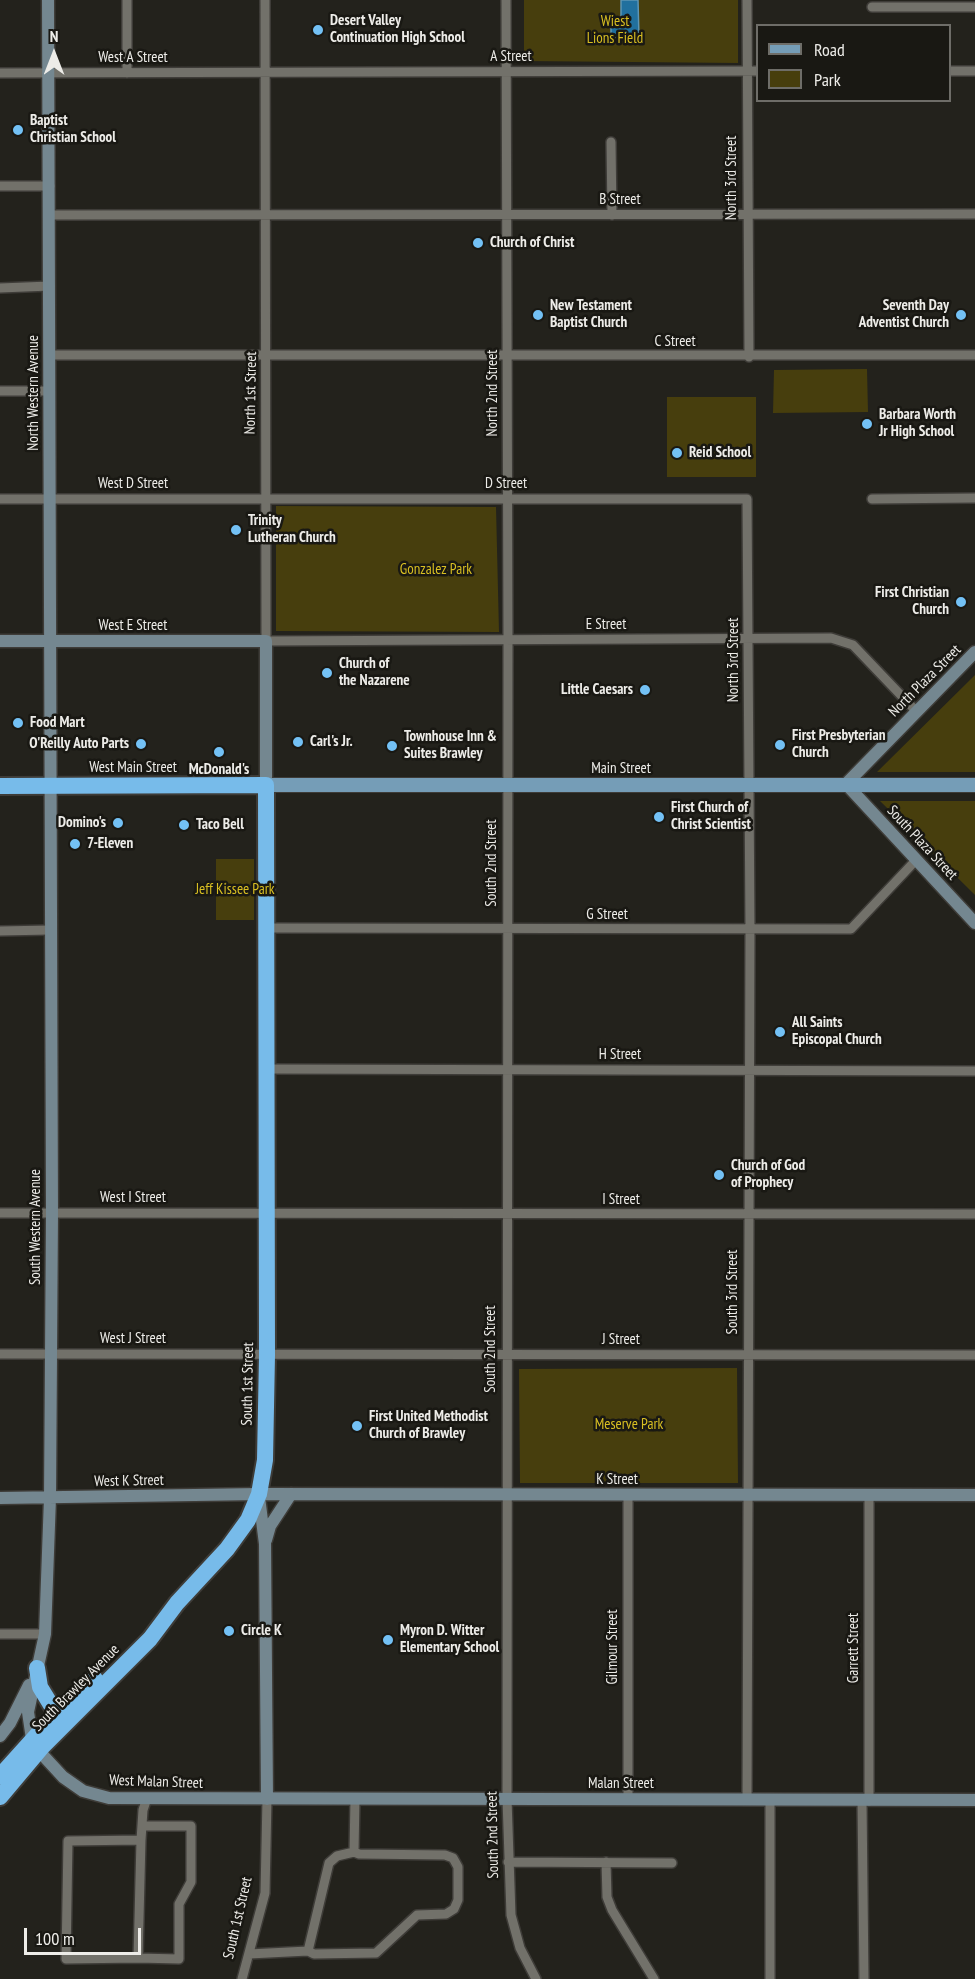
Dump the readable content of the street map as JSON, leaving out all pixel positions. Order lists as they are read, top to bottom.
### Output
{
  "streets": {
    "highway": ["West Main Street", "South 1st Street", "South Brawley Avenue"],
    "main road": ["Main Street"],
    "street": [
      "A Street",
      "West A Street",
      "North 3rd Street",
      "B Street",
      "C Street",
      "North Western Avenue",
      "North 1st Street",
      "North 2nd Street",
      "West D Street",
      "D Street",
      "E Street",
      "West E Street",
      "North Plaza Street",
      "South Plaza Street",
      "South 2nd Street",
      "G Street",
      "H Street",
      "West I Street",
      "I Street",
      "South Western Avenue",
      "South 3rd Street",
      "West J Street",
      "J Street",
      "K Street",
      "West K Street",
      "Gilmour Street",
      "Garrett Street",
      "West Malan Street",
      "Malan Street"
    ]
  },
  "crossings": [
    ["A Street", "West A Street"],
    ["A Street", "North 3rd Street"],
    ["A Street", "North 1st Street"],
    ["A Street", "North 2nd Street"],
    ["West A Street", "North Western Avenue"],
    ["West A Street", "North 1st Street"],
    ["North 3rd Street", "B Street"],
    ["North 3rd Street", "C Street"],
    ["North 3rd Street", "D Street"],
    ["North 3rd Street", "E Street"],
    ["North 3rd Street", "Main Street"],
    ["North 3rd Street", "South 3rd Street"],
    ["B Street", "North Western Avenue"],
    ["B Street", "North 1st Street"],
    ["B Street", "North 2nd Street"],
    ["C Street", "North Western Avenue"],
    ["C Street", "North 1st Street"],
    ["C Street", "North 2nd Street"],
    ["North Western Avenue", "West D Street"],
    ["North Western Avenue", "West E Street"],
    ["North Western Avenue", "West Main Street"],
    ["North Western Avenue", "South Western Avenue"],
    ["North 1st Street", "West D Street"],
    ["North 1st Street", "D Street"],
    ["North 1st Street", "E Street"],
    ["North 1st Street", "West E Street"],
    ["North 1st Street", "West Main Street"],
    ["North 1st Street", "Main Street"],
    ["North 1st Street", "South 1st Street"],
    ["North 2nd Street", "D Street"],
    ["North 2nd Street", "E Street"],
    ["North 2nd Street", "Main Street"],
    ["North 2nd Street", "South 2nd Street"],
    ["West D Street", "D Street"],
    ["E Street", "West E Street"],
    ["E Street", "North Plaza Street"],
    ["North Plaza Street", "Main Street"],
    ["North Plaza Street", "South Plaza Street"],
    ["West Main Street", "Main Street"],
    ["West Main Street", "South Western Avenue"],
    ["West Main Street", "South 1st Street"],
    ["Main Street", "South Plaza Street"],
    ["Main Street", "South 2nd Street"],
    ["Main Street", "South 3rd Street"],
    ["Main Street", "South 1st Street"],
    ["South Plaza Street", "G Street"],
    ["South 2nd Street", "G Street"],
    ["South 2nd Street", "H Street"],
    ["South 2nd Street", "I Street"],
    ["South 2nd Street", "J Street"],
    ["South 2nd Street", "K Street"],
    ["South 2nd Street", "Malan Street"],
    ["G Street", "South 3rd Street"],
    ["G Street", "South 1st Street"],
    ["H Street", "South 3rd Street"],
    ["H Street", "South 1st Street"],
    ["West I Street", "I Street"],
    ["West I Street", "South Western Avenue"],
    ["West I Street", "South 1st Street"],
    ["I Street", "South 3rd Street"],
    ["I Street", "South 1st Street"],
    ["South Western Avenue", "West J Street"],
    ["South Western Avenue", "West K Street"],
    ["South Western Avenue", "South Brawley Avenue"],
    ["South Western Avenue", "West Malan Street"],
    ["South 3rd Street", "J Street"],
    ["South 3rd Street", "K Street"],
    ["South 3rd Street", "Malan Street"],
    ["West J Street", "J Street"],
    ["West J Street", "South 1st Street"],
    ["J Street", "South 1st Street"],
    ["South 1st Street", "K Street"],
    ["South 1st Street", "West K Street"],
    ["South 1st Street", "South Brawley Avenue"],
    ["South 1st Street", "West Malan Street"],
    ["South 1st Street", "Malan Street"],
    ["K Street", "West K Street"],
    ["K Street", "Gilmour Street"],
    ["K Street", "Garrett Street"],
    ["K Street", "South Brawley Avenue"],
    ["West K Street", "South Brawley Avenue"],
    ["Gilmour Street", "Malan Street"],
    ["Garrett Street", "Malan Street"],
    ["South Brawley Avenue", "West Malan Street"],
    ["West Malan Street", "Malan Street"]
  ],
  "parks": [
    "Wiest Lions Field",
    "Gonzalez Park",
    "Jeff Kissee Park",
    "Meserve Park"
  ],
  "places": [
    "Desert Valley Continuation High School",
    "Baptist Christian School",
    "Church of Christ",
    "New Testament Baptist Church",
    "Seventh Day Adventist Church",
    "Barbara Worth Jr High School",
    "Reid School",
    "Trinity Lutheran Church",
    "First Christian Church",
    "Church of the Nazarene",
    "Little Caesars",
    "Food Mart",
    "Carl's Jr.",
    "O'Reilly Auto Parts",
    "First Presbyterian Church",
    "Townhouse Inn & Suites Brawley",
    "McDonald's",
    "First Church of Christ Scientist",
    "Domino's",
    "Taco Bell",
    "7-Eleven",
    "All Saints Episcopal Church",
    "Church of God of Prophecy",
    "First United Methodist Church of Brawley",
    "Circle K",
    "Myron D. Witter Elementary School"
  ],
  "legend": ["Road", "Park"],
  "scale_bar": "100 m",
  "north": "top"
}
